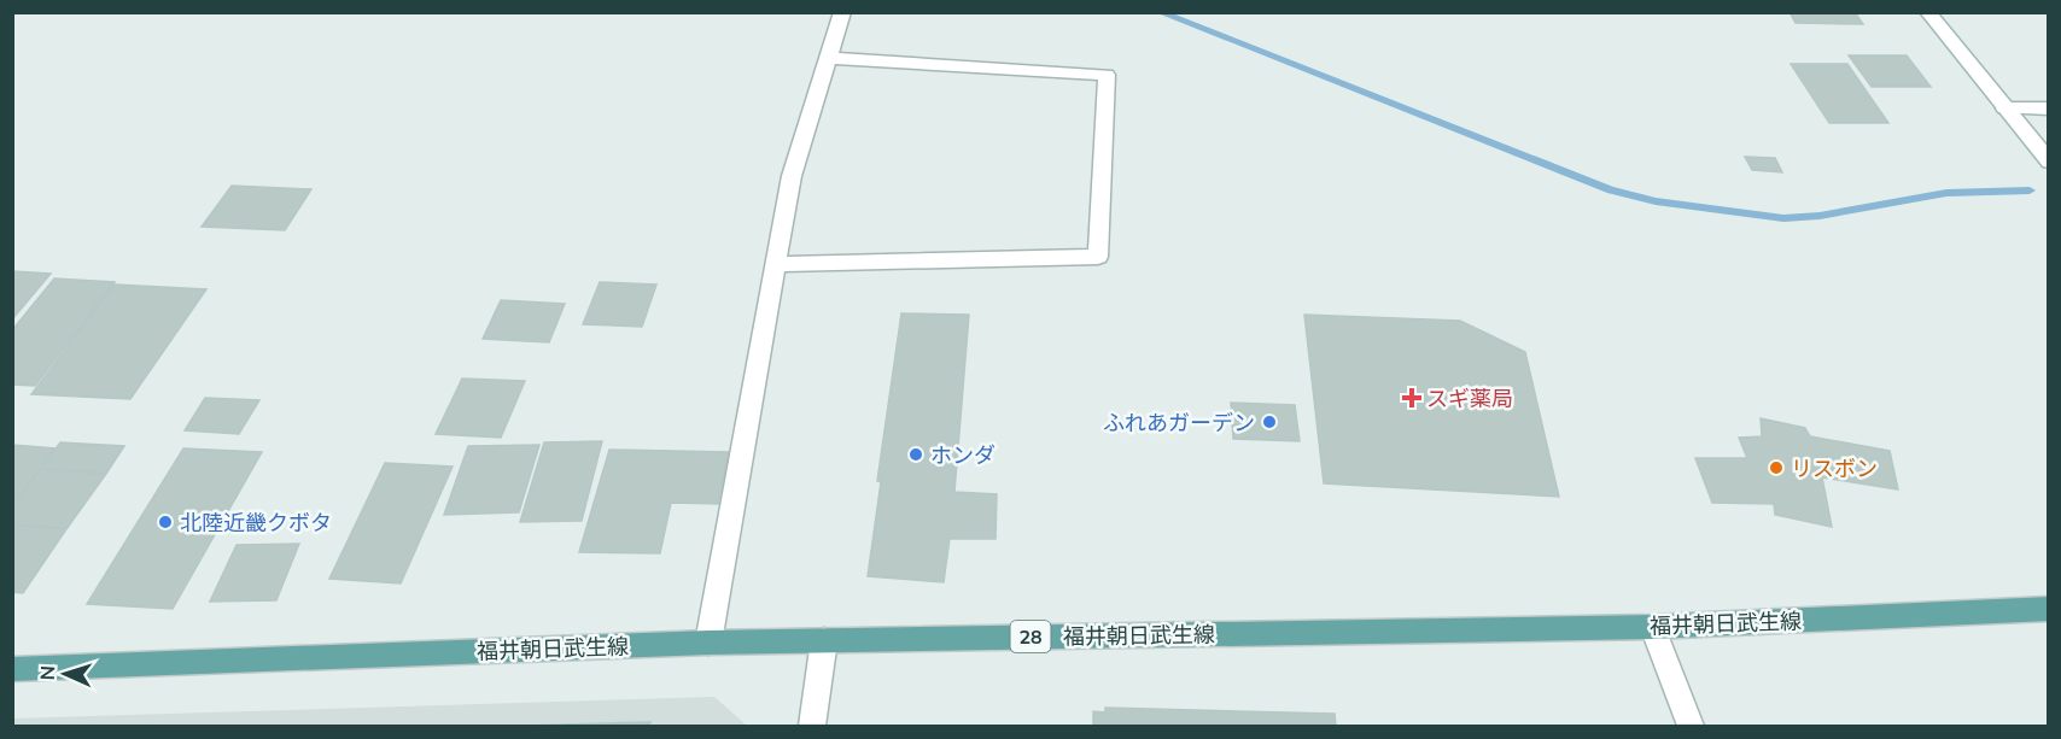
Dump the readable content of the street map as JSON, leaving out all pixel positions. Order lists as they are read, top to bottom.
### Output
{
  "streets": {
    "main road": ["福井朝日武生線", "28"]
  },
  "places": {
    "health": ["スギ薬局"],
    "other": [
      "ふれあガーデン",
      "ホンダ",
      "リスボン",
      "北陸近畿クボタ"
    ]
  },
  "north": "left"
}
